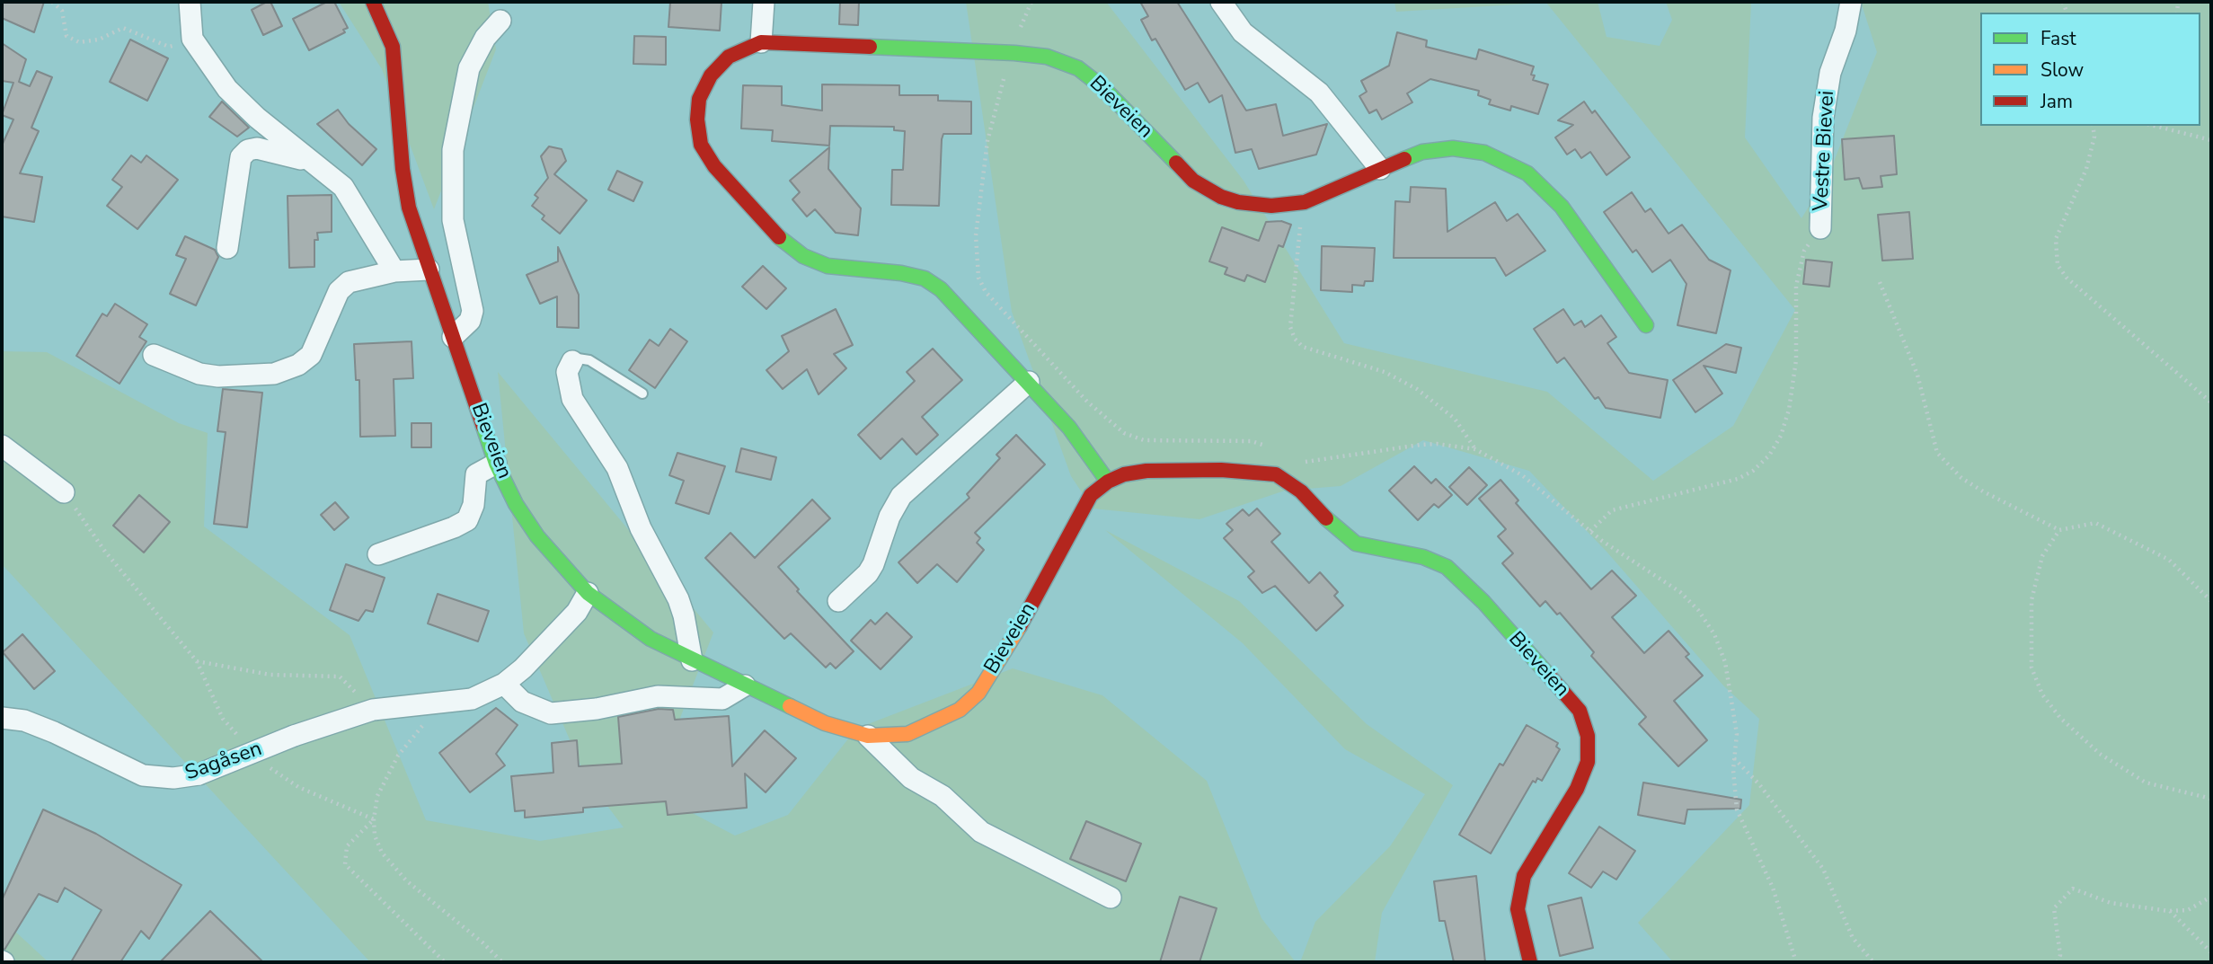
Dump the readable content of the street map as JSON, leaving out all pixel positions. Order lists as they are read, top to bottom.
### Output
{
  "streets": {
    "street": ["Bieveien", "Vestre Bievei", "Sagåsen"]
  },
  "legend": ["Fast", "Slow", "Jam"]
}
